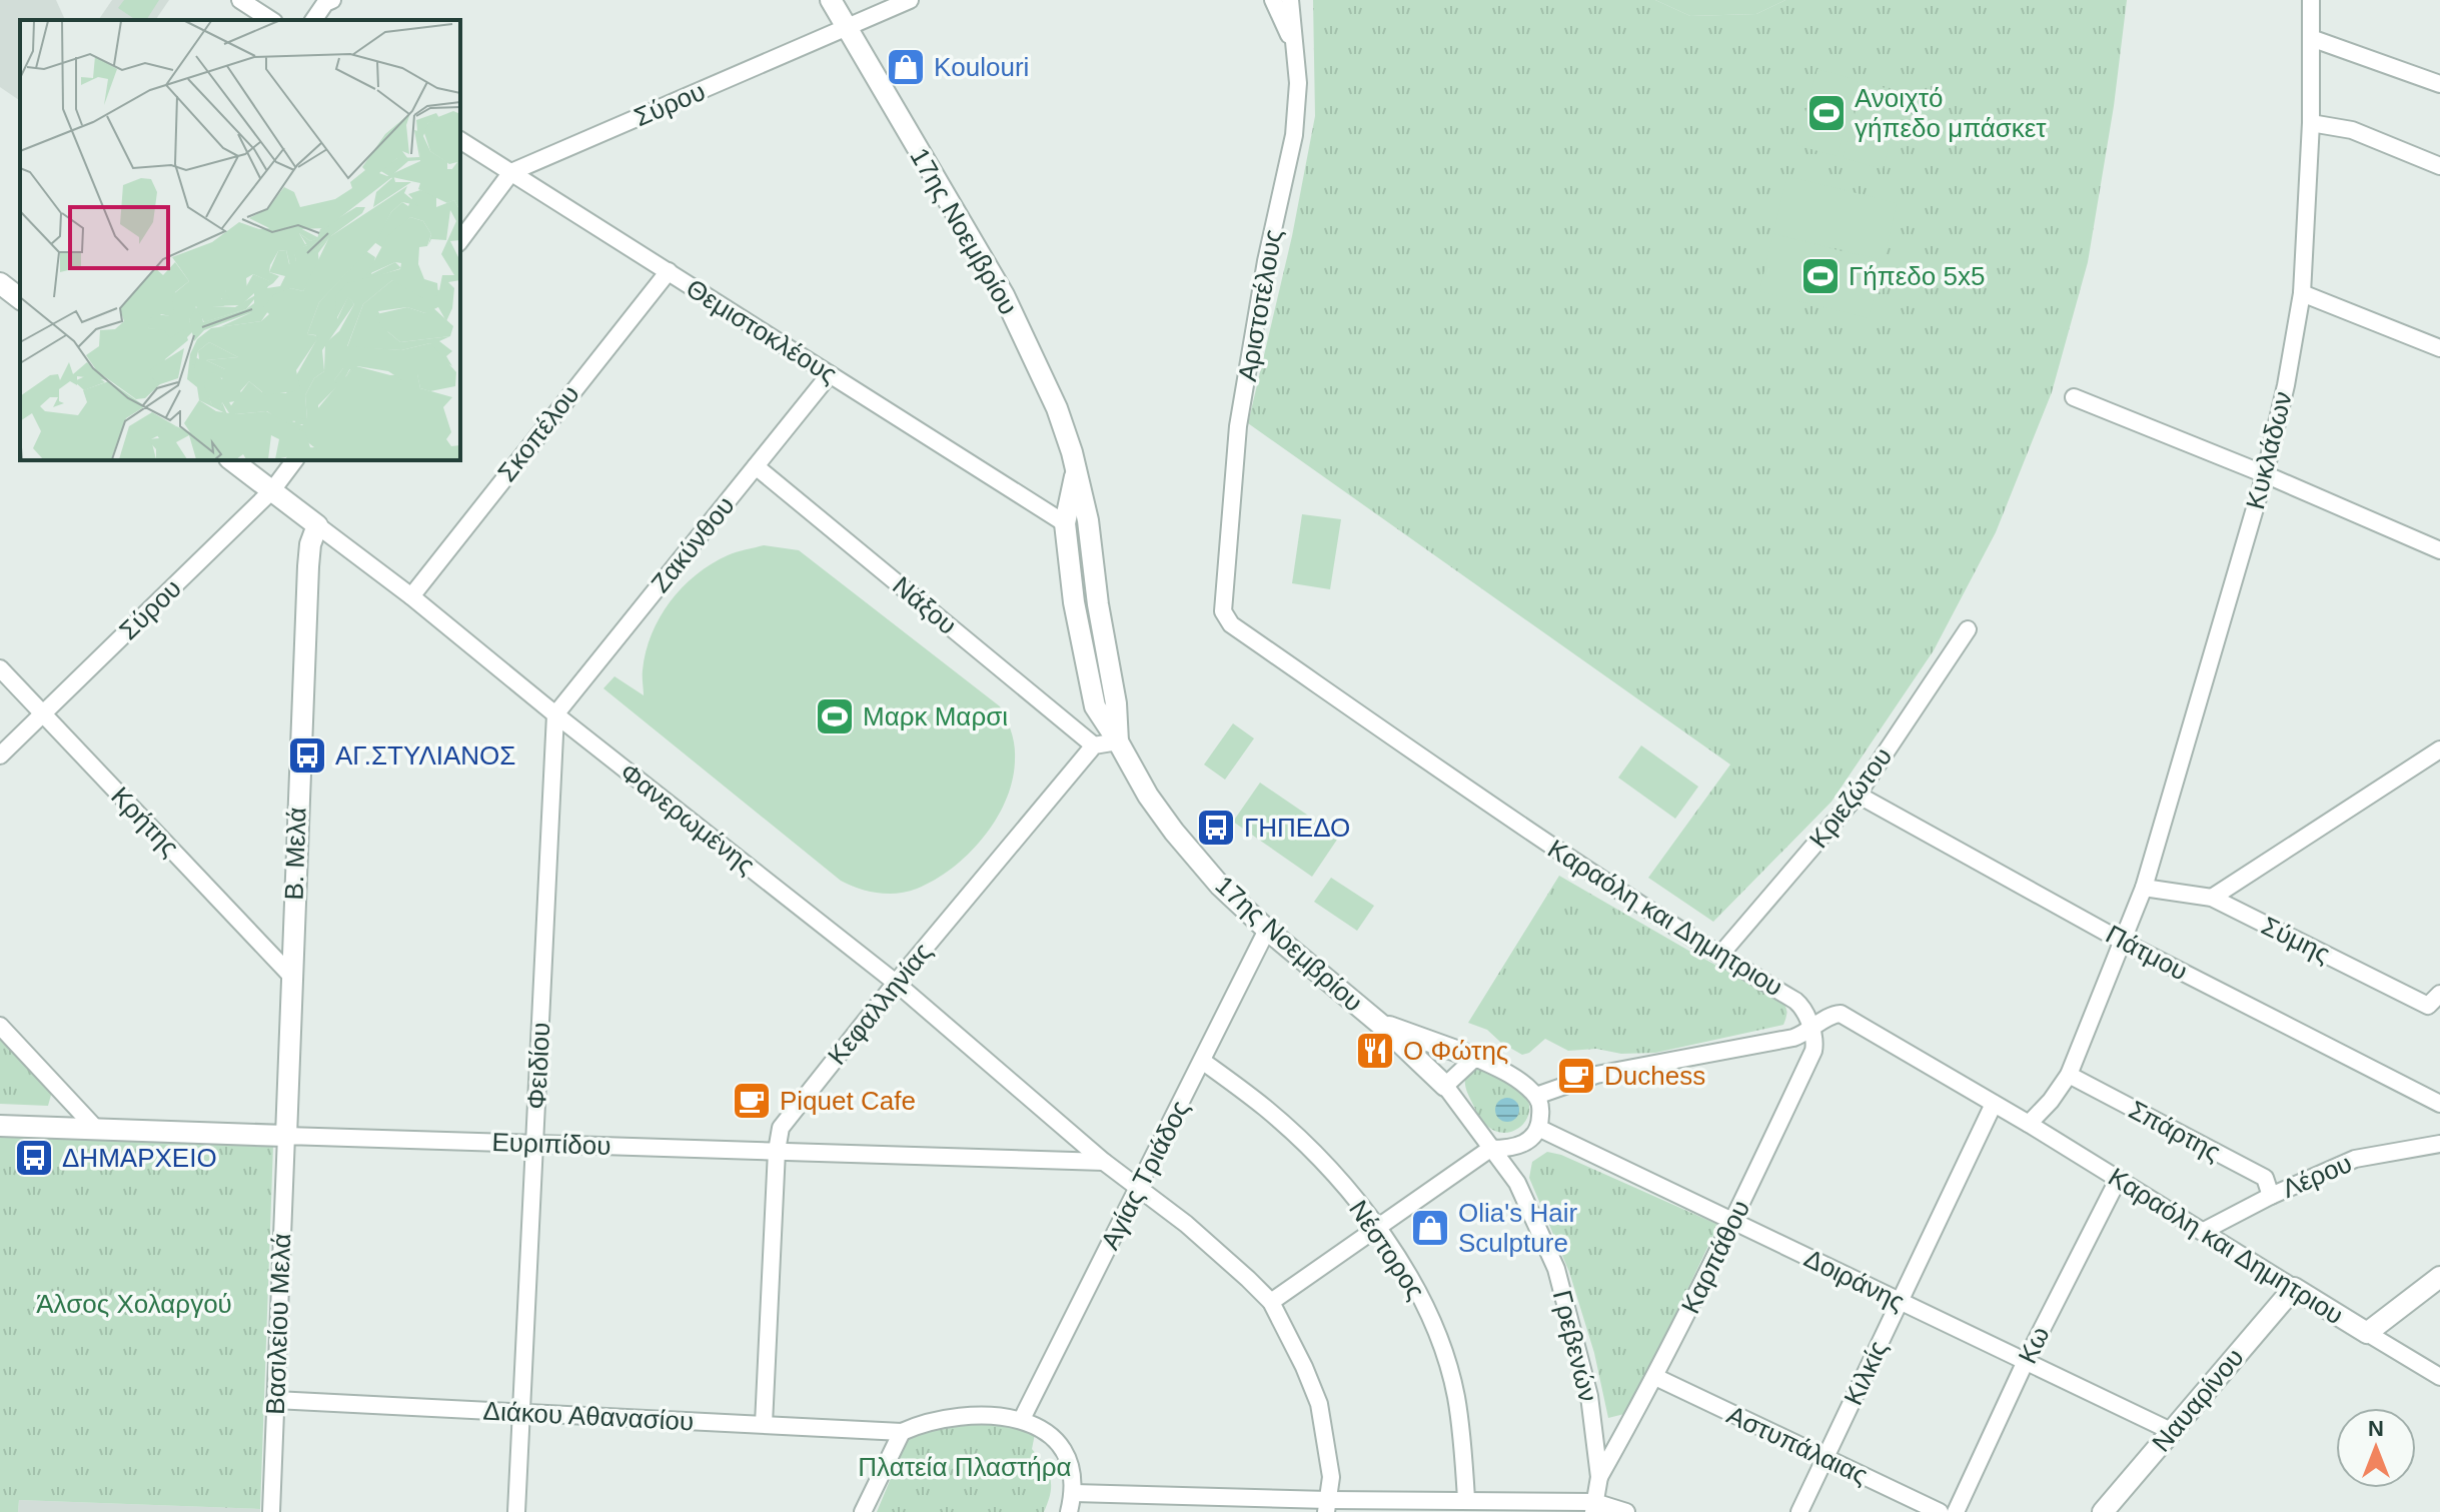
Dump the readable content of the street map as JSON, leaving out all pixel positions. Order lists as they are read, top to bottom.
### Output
{
  "streets": {
    "street": [
      "Σύρου",
      "17ης Νοεμβρίου",
      "Αριστοτέλους",
      "Θεμιστοκλέους",
      "Σκοπέλου",
      "Κυκλάδων",
      "Ζακύνθου",
      "Νάξου",
      "Κριεζώτου",
      "Φανερωμένης",
      "Κρήτης",
      "Β. Μελά",
      "Καραόλη και Δημητριου",
      "Σύμης",
      "Πάτμου",
      "Κεφαλληνίας",
      "Φειδίου",
      "Σπάρτης",
      "Ευριπίδου",
      "Αγίας Τριάδος",
      "Λέρου",
      "Νέστορος",
      "Καρπάθου",
      "Δοιράνης",
      "Βασιλείου Μελά",
      "Κω",
      "Γρεβενών",
      "Κιλκίς",
      "Ναυαρίνου",
      "Διάκου Αθανασίου",
      "Αστυπάλαιας"
    ]
  },
  "crossings": [
    ["Σύρου", "17ης Νοεμβρίου"],
    ["Σύρου", "Θεμιστοκλέους"],
    ["Σύρου", "Φανερωμένης"],
    ["Σύρου", "Κρήτης"],
    ["17ης Νοεμβρίου", "Θεμιστοκλέους"],
    ["17ης Νοεμβρίου", "Αγίας Τριάδος"],
    ["17ης Νοεμβρίου", "Γρεβενών"],
    ["Αριστοτέλους", "Καραόλη και Δημητριου"],
    ["Θεμιστοκλέους", "Σκοπέλου"],
    ["Θεμιστοκλέους", "Ζακύνθου"],
    ["Σκοπέλου", "Φανερωμένης"],
    ["Κυκλάδων", "Καραόλη και Δημητριου"],
    ["Κυκλάδων", "Σύμης"],
    ["Κυκλάδων", "Πάτμου"],
    ["Κυκλάδων", "Σπάρτης"],
    ["Ζακύνθου", "Νάξου"],
    ["Ζακύνθου", "Φανερωμένης"],
    ["Ζακύνθου", "Φειδίου"],
    ["Νάξου", "Κεφαλληνίας"],
    ["Κριεζώτου", "Καραόλη και Δημητριου"],
    ["Κριεζώτου", "Πάτμου"],
    ["Φανερωμένης", "Β. Μελά"],
    ["Φανερωμένης", "Κεφαλληνίας"],
    ["Φανερωμένης", "Φειδίου"],
    ["Φανερωμένης", "Ευριπίδου"],
    ["Φανερωμένης", "Αγίας Τριάδος"],
    ["Κρήτης", "Β. Μελά"],
    ["Β. Μελά", "Ευριπίδου"],
    ["Β. Μελά", "Βασιλείου Μελά"],
    ["Καραόλη και Δημητριου", "Λέρου"],
    ["Καραόλη και Δημητριου", "Καρπάθου"],
    ["Καραόλη και Δημητριου", "Κω"],
    ["Καραόλη και Δημητριου", "Κιλκίς"],
    ["Καραόλη και Δημητριου", "Ναυαρίνου"],
    ["Κεφαλληνίας", "Ευριπίδου"],
    ["Κεφαλληνίας", "Διάκου Αθανασίου"],
    ["Φειδίου", "Ευριπίδου"],
    ["Φειδίου", "Διάκου Αθανασίου"],
    ["Σπάρτης", "Λέρου"],
    ["Ευριπίδου", "Βασιλείου Μελά"],
    ["Αγίας Τριάδος", "Νέστορος"],
    ["Καρπάθου", "Δοιράνης"],
    ["Καρπάθου", "Γρεβενών"],
    ["Καρπάθου", "Αστυπάλαιας"],
    ["Δοιράνης", "Κω"],
    ["Δοιράνης", "Κιλκίς"],
    ["Δοιράνης", "Ναυαρίνου"],
    ["Βασιλείου Μελά", "Διάκου Αθανασίου"],
    ["Κιλκίς", "Αστυπάλαιας"]
  ],
  "parks": ["Άλσος Χολαργού", "Πλατεία Πλαστήρα"],
  "places": {
    "shop": ["Koulouri", "Olia's Hair Sculpture"],
    "sports": ["Ανοιχτό γήπεδο μπάσκετ", "Γήπεδο 5x5", "Μαρκ Μαρσι"],
    "bus stop": ["ΑΓ.ΣΤΥΛΙΑΝΟΣ", "ΓΗΠΕΔΟ", "ΔΗΜΑΡΧΕΙΟ"],
    "restaurant": ["Ο Φώτης"],
    "cafe": ["Duchess", "Piquet Cafe"]
  },
  "north": "top"
}
